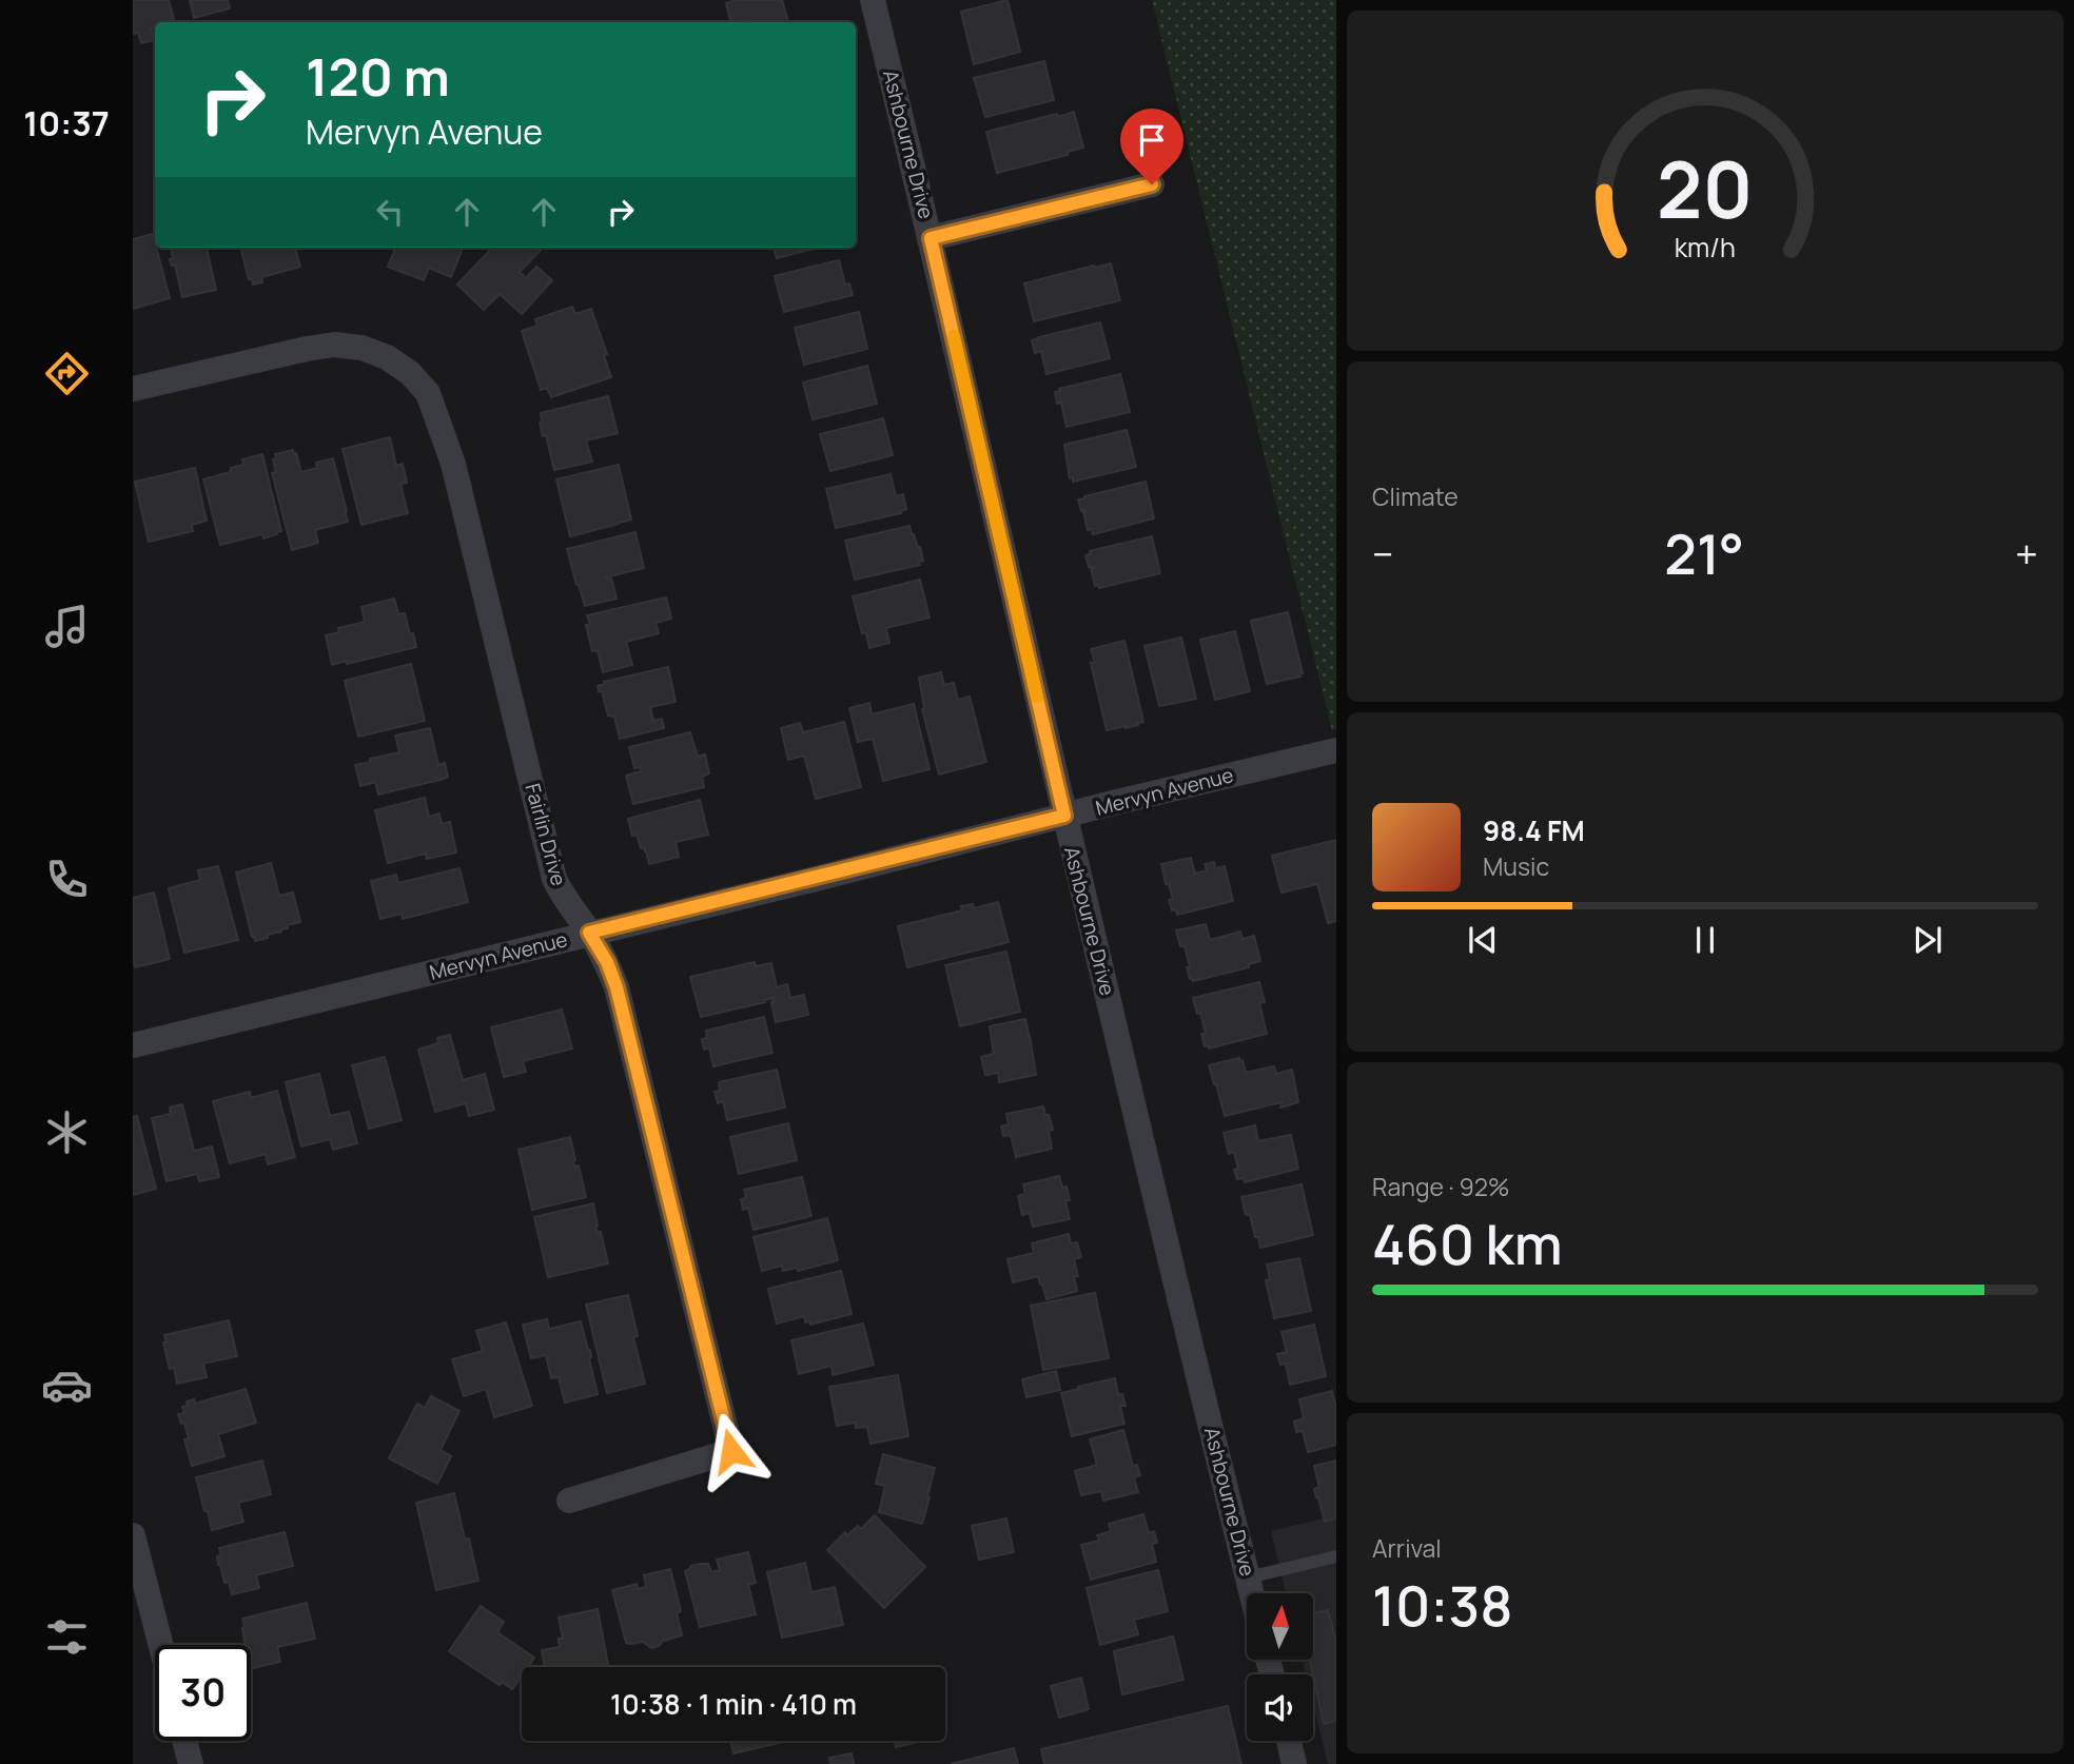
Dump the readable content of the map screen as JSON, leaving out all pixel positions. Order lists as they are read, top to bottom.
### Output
{
  "streets": {
    "street": ["Ashbourne Drive", "Mervyn Avenue", "Fairlin Drive"]
  },
  "crossings": [
    ["Ashbourne Drive", "Mervyn Avenue"],
    ["Mervyn Avenue", "Fairlin Drive"]
  ],
  "north": "top",
  "page": {
    "tabs": "10:37",
    "turn": ["120 m", "Mervyn Avenue"],
    "tile": [
      "Climate",
      ["Range · 92%", "460 km"],
      ["Arrival", "10:38"]
    ],
    "heat": ["−", "21°", "+"],
    "song": ["98.4 FM", "Music"],
    "limit": "30",
    "trip": "10:38 · 1 min · 410 m",
    "gauge": ["20", "km/h"]
  }
}
